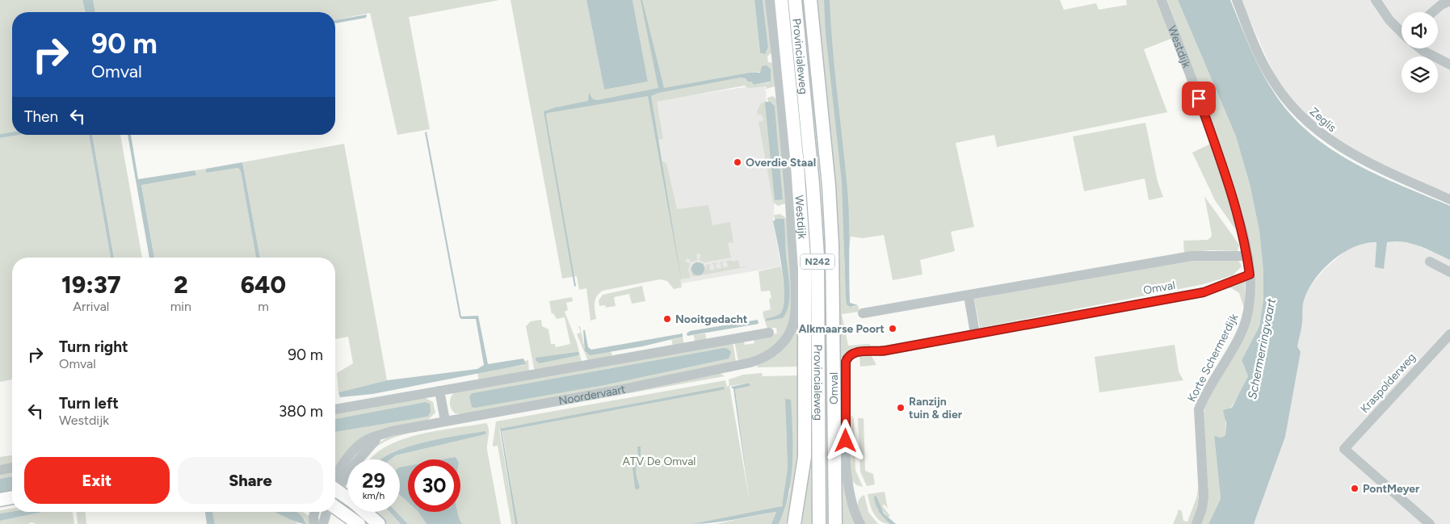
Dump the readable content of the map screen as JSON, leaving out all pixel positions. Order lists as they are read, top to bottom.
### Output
{
  "streets": {
    "main road": [
      "Westdijk",
      "Provincialeweg",
      "N242",
      "Noordervaart"
    ],
    "street": [
      "Zeglis",
      "Omval",
      "Korte Schermerdijk",
      "Kraspolderweg"
    ]
  },
  "crossings": [
    ["Westdijk", "Omval"],
    ["Westdijk", "Korte Schermerdijk"],
    ["Westdijk", "Noordervaart"],
    ["Omval", "Korte Schermerdijk"]
  ],
  "water": ["Schermerringvaart"],
  "parks": ["ATV De Omval"],
  "places": [
    "Overdie Staal",
    "Nooitgedacht",
    "Alkmaarse Poort",
    "Ranzijn tuin & dier",
    "PontMeyer"
  ],
  "page": {
    "turn": ["90 m", "Omval"],
    "then": "Then",
    "eta": [
      "19:37",
      "Arrival",
      "2",
      "min",
      "640",
      "m"
    ],
    "list": [
      {
        "name": "Turn right",
        "note": "Omval",
        "value": "90 m"
      },
      {
        "name": "Turn left",
        "note": "Westdijk",
        "value": "380 m"
      }
    ],
    "buttons": ["Exit", "Share"],
    "speed": "29 km/h",
    "limit": "30"
  }
}
